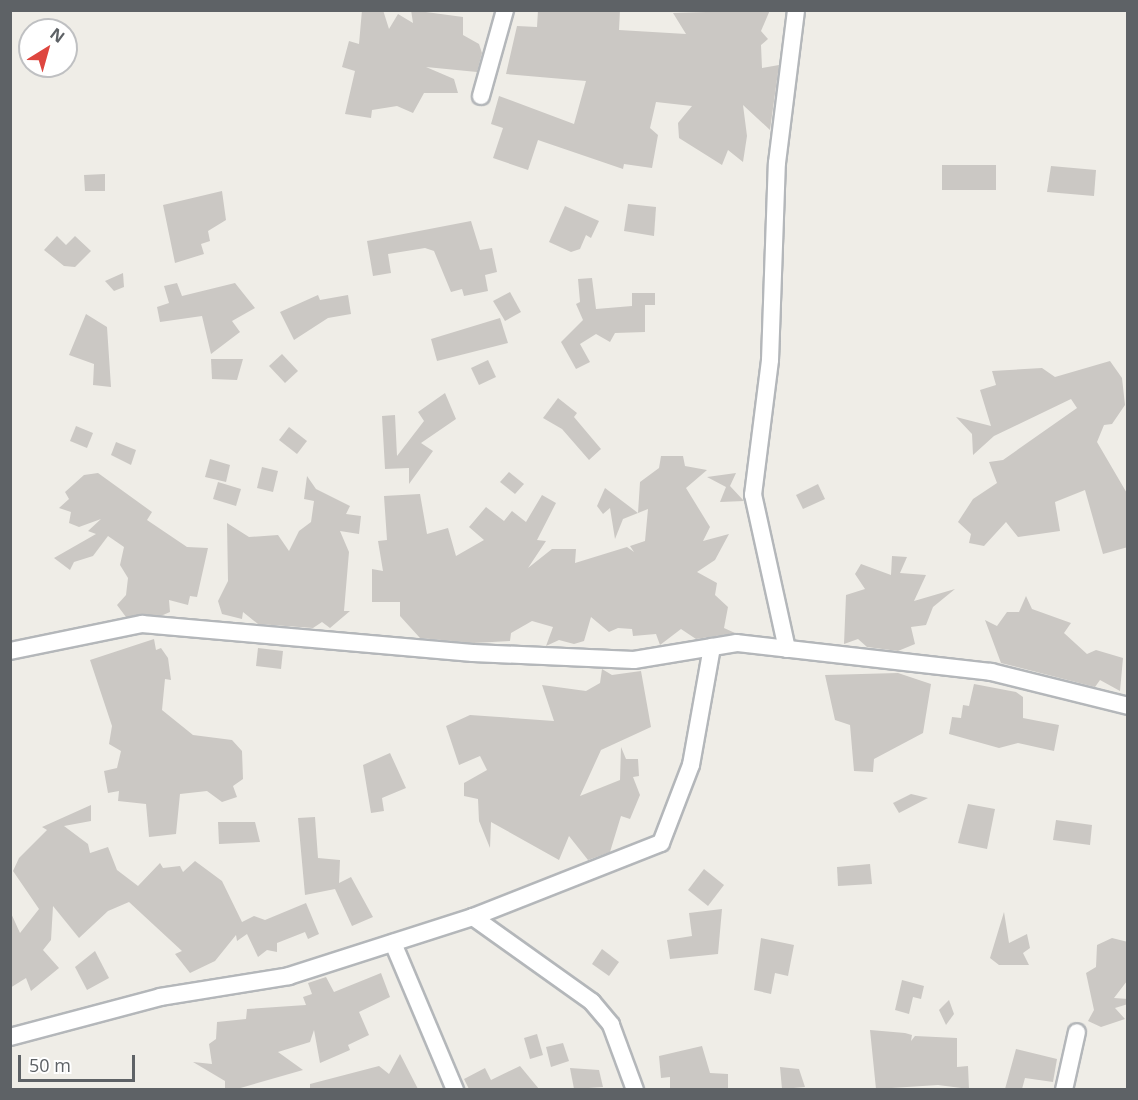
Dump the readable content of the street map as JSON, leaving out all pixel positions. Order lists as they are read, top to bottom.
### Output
{
  "scale_bar": "50 m",
  "north": "top right"
}
